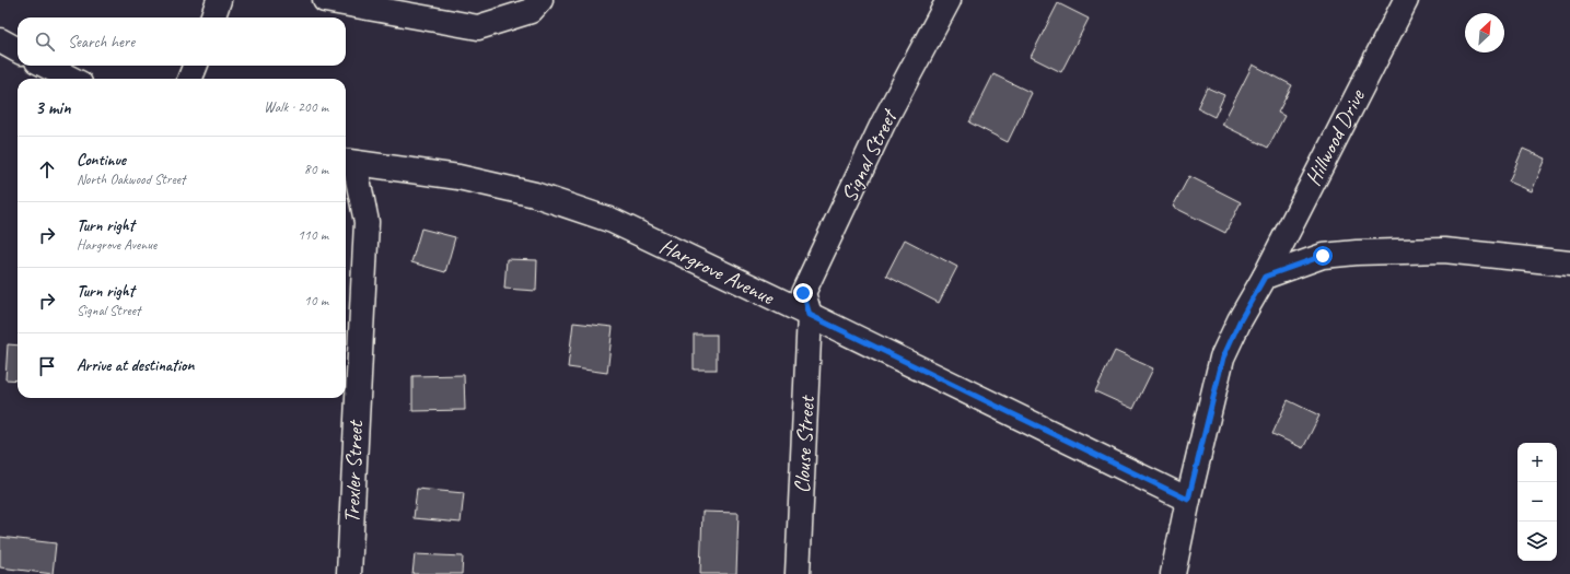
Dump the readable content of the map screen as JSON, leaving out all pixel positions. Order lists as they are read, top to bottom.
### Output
{
  "streets": {
    "street": [
      "Hillwood Drive",
      "Signal Street",
      "Hargrove Avenue",
      "Clouse Street",
      "Trexler Street"
    ]
  },
  "crossings": [
    ["Hillwood Drive", "Hargrove Avenue"],
    ["Signal Street", "Hargrove Avenue"],
    ["Signal Street", "Clouse Street"],
    ["Hargrove Avenue", "Clouse Street"],
    ["Hargrove Avenue", "Trexler Street"]
  ],
  "north": "top right",
  "page": {
    "search": "Search here",
    "heading": ["3 min", "Walk · 200 m"],
    "list": [
      ["Continue", "North Oakwood Street", "80 m"],
      ["Turn right", "Hargrove Avenue", "110 m"],
      ["Turn right", "Signal Street", "10 m"],
      "Arrive at destination"
    ],
    "map_buttons": ["+", "−"]
  }
}
